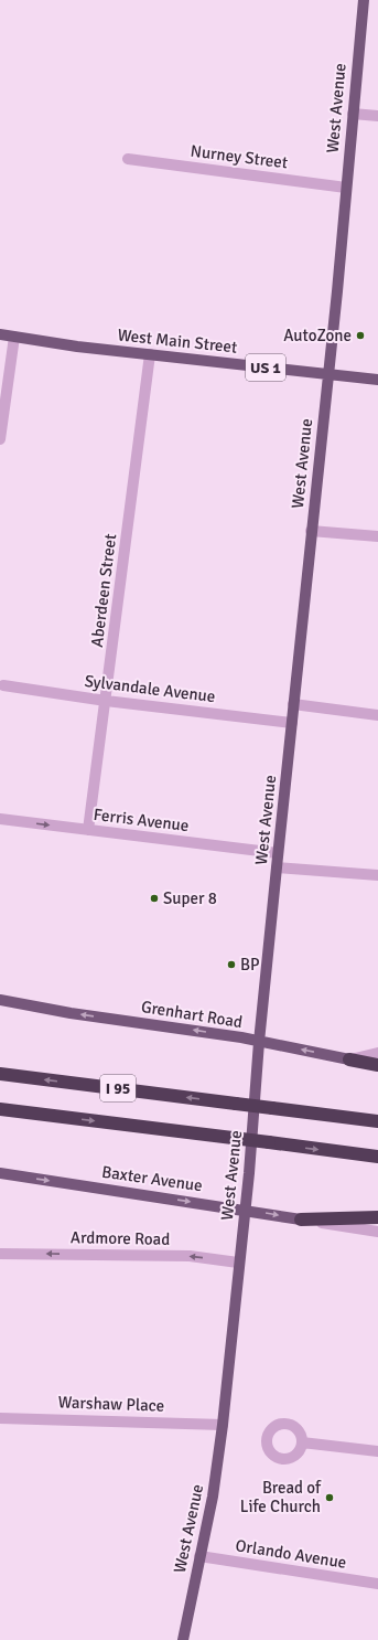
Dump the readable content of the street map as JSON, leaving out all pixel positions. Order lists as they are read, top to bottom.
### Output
{
  "streets": {
    "highway": ["I 95"],
    "main road": [
      "West Avenue",
      "West Main Street",
      "US 1",
      "Grenhart Road",
      "Baxter Avenue"
    ],
    "street": [
      "Nurney Street",
      "Aberdeen Street",
      "Sylvandale Avenue",
      "Ferris Avenue",
      "Ardmore Road",
      "Warshaw Place",
      "Orlando Avenue"
    ]
  },
  "crossings": [
    ["West Avenue", "Nurney Street"],
    ["West Avenue", "West Main Street"],
    ["West Avenue", "Sylvandale Avenue"],
    ["West Avenue", "Ferris Avenue"],
    ["West Avenue", "Grenhart Road"],
    ["West Avenue", "Baxter Avenue"],
    ["West Avenue", "Ardmore Road"],
    ["West Avenue", "Warshaw Place"],
    ["West Avenue", "Orlando Avenue"],
    ["West Main Street", "Aberdeen Street"],
    ["Aberdeen Street", "Sylvandale Avenue"],
    ["Aberdeen Street", "Ferris Avenue"]
  ],
  "one_way": ["Grenhart Road", "Baxter Avenue", "Ardmore Road"],
  "places": [
    "AutoZone",
    "Super 8",
    "BP",
    "Bread of Life Church"
  ]
}
